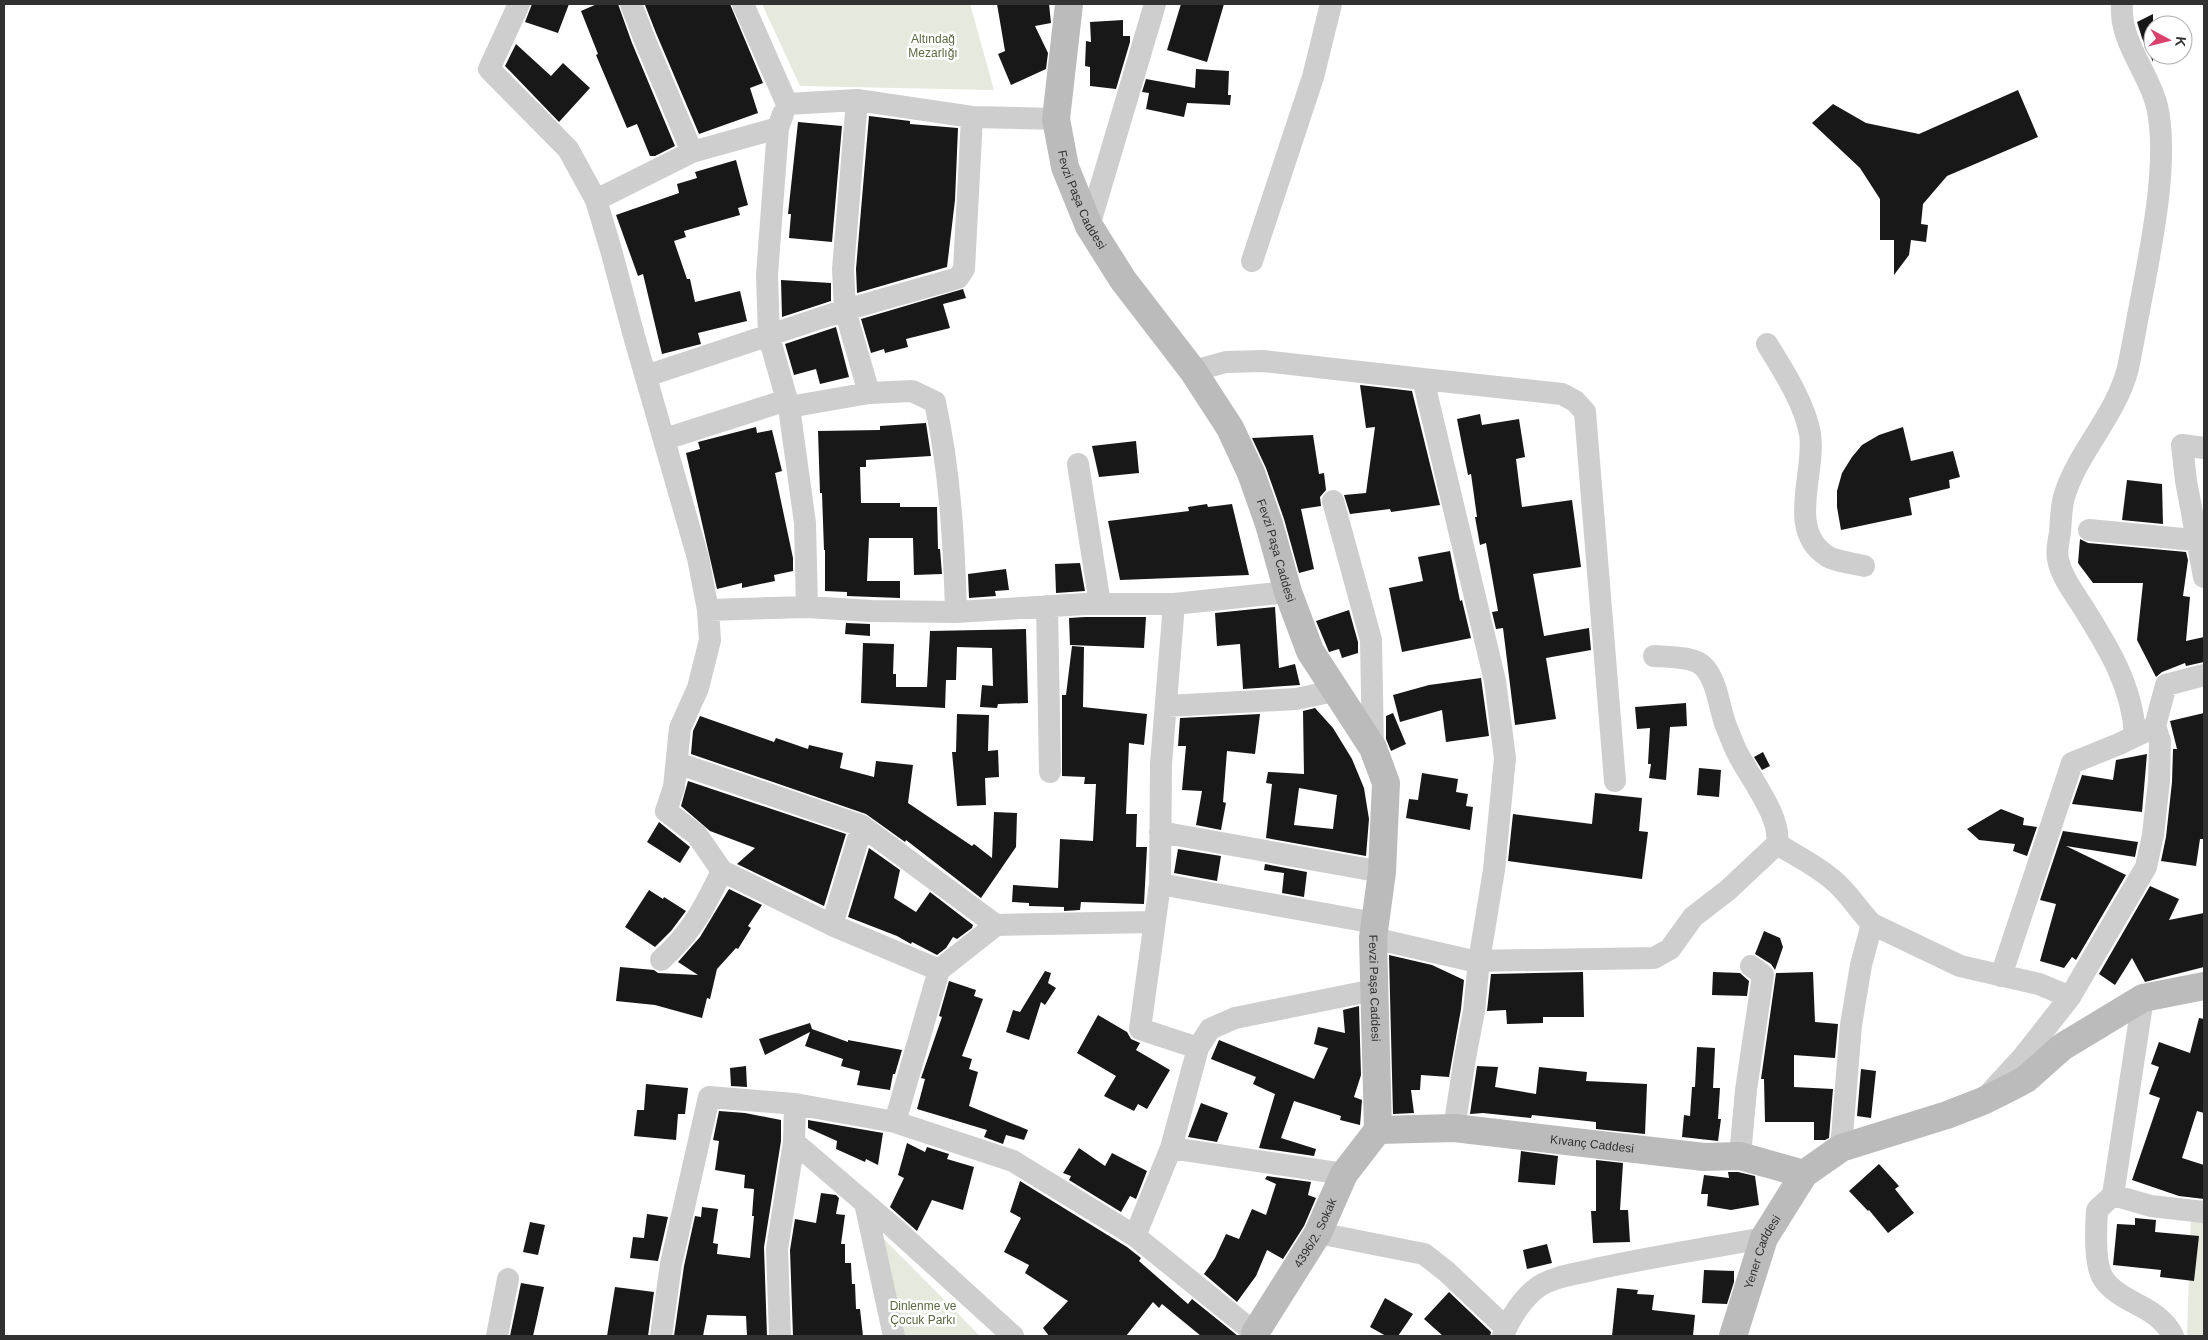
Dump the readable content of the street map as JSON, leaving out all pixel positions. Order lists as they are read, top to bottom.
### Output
{
  "streets": {
    "street": [
      "Fevzi Paşa Caddesi",
      "Kıvanç Caddesi",
      "4396/2. Sokak",
      "Yener Caddesi"
    ]
  },
  "crossings": [
    ["Fevzi Paşa Caddesi", "Kıvanç Caddesi"],
    ["Fevzi Paşa Caddesi", "4396/2. Sokak"],
    ["Kıvanç Caddesi", "4396/2. Sokak"],
    ["Kıvanç Caddesi", "Yener Caddesi"]
  ],
  "parks": ["Altındağ Mezarlığı", "Dinlenme ve Çocuk Parkı"],
  "north": "right"
}
